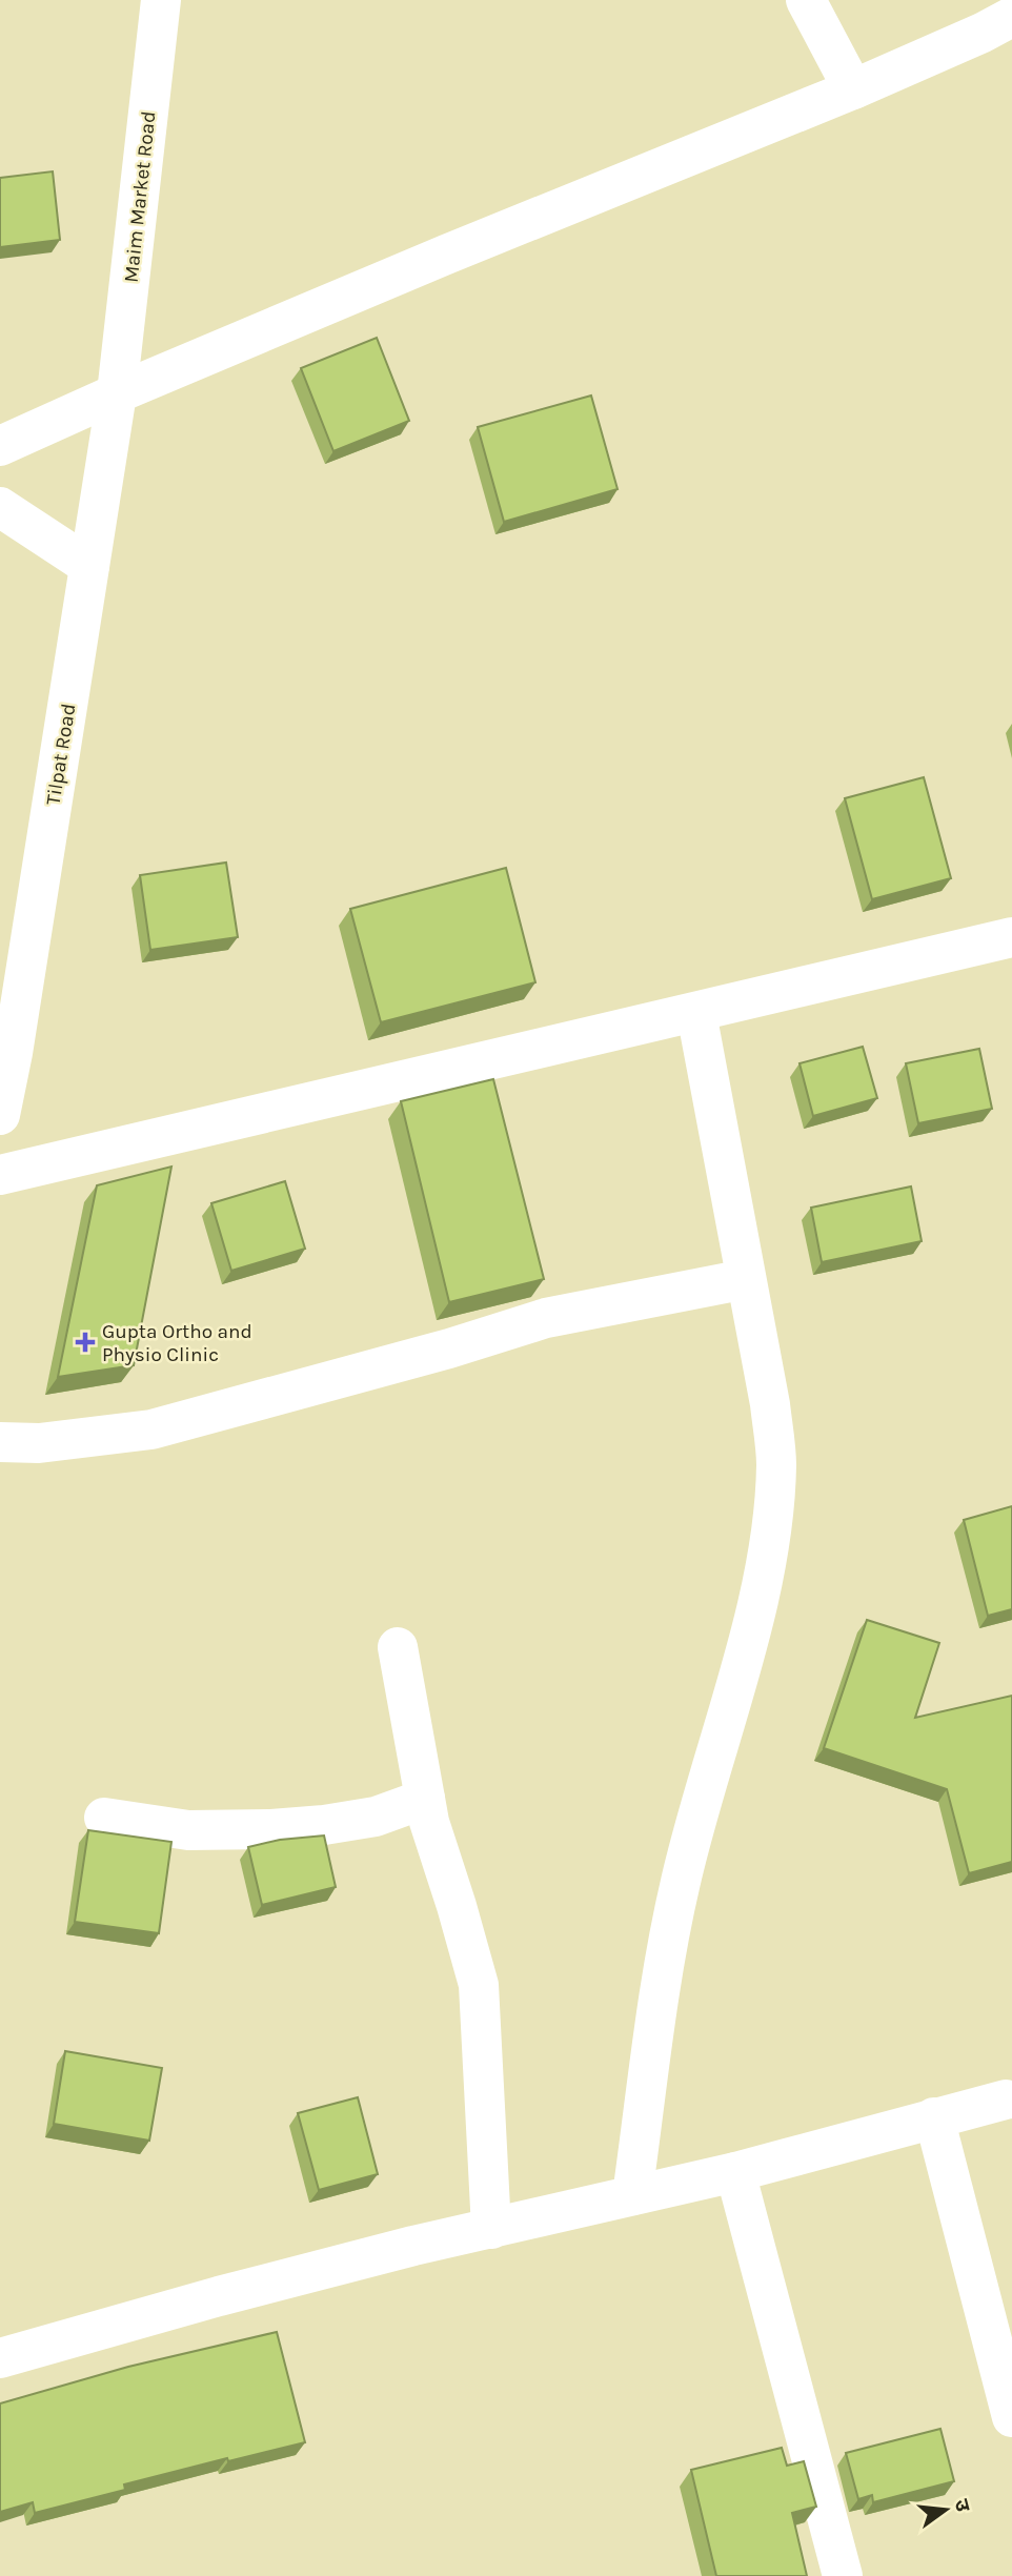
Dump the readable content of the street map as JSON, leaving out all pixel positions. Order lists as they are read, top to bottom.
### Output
{
  "streets": {
    "street": ["Maim Market Road", "Tilpat Road"]
  },
  "crossings": [
    ["Maim Market Road", "Tilpat Road"]
  ],
  "places": {
    "health": ["Gupta Ortho and Physio Clinic"]
  },
  "north": "right"
}
